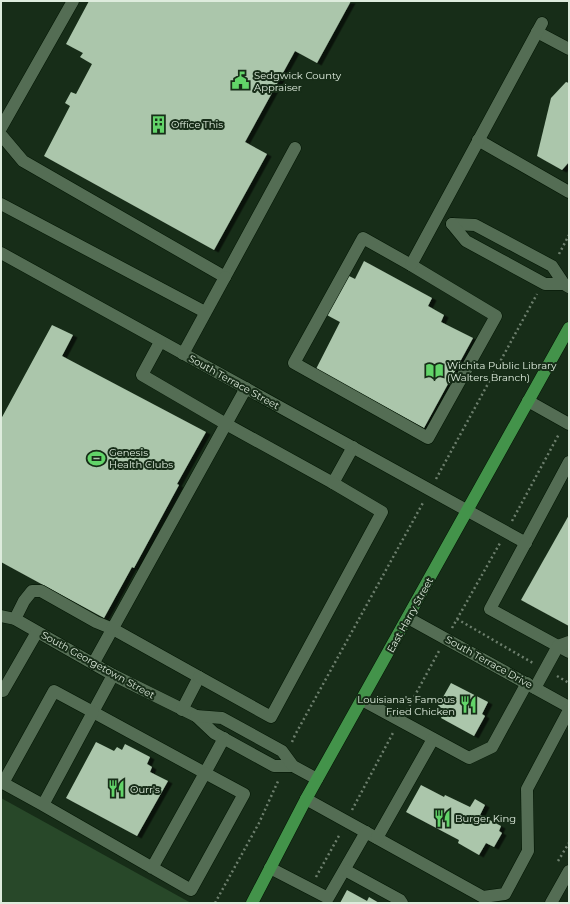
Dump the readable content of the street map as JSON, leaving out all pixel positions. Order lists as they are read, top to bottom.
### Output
{
  "streets": {
    "main road": ["East Harry Street"],
    "street": ["South Terrace Street", "South Terrace Drive", "South Georgetown Street"]
  },
  "crossings": [
    ["South Terrace Street", "East Harry Street"],
    ["East Harry Street", "South Terrace Drive"],
    ["East Harry Street", "South Georgetown Street"]
  ],
  "places": {
    "public building": ["Sedgwick County Appraiser"],
    "building": ["Office This"],
    "library": ["Wichita Public Library (Walters Branch)"],
    "sports": ["Genesis Health Clubs"],
    "restaurant": ["Louisiana's Famous Fried Chicken", "Ourr's", "Burger King"]
  }
}
